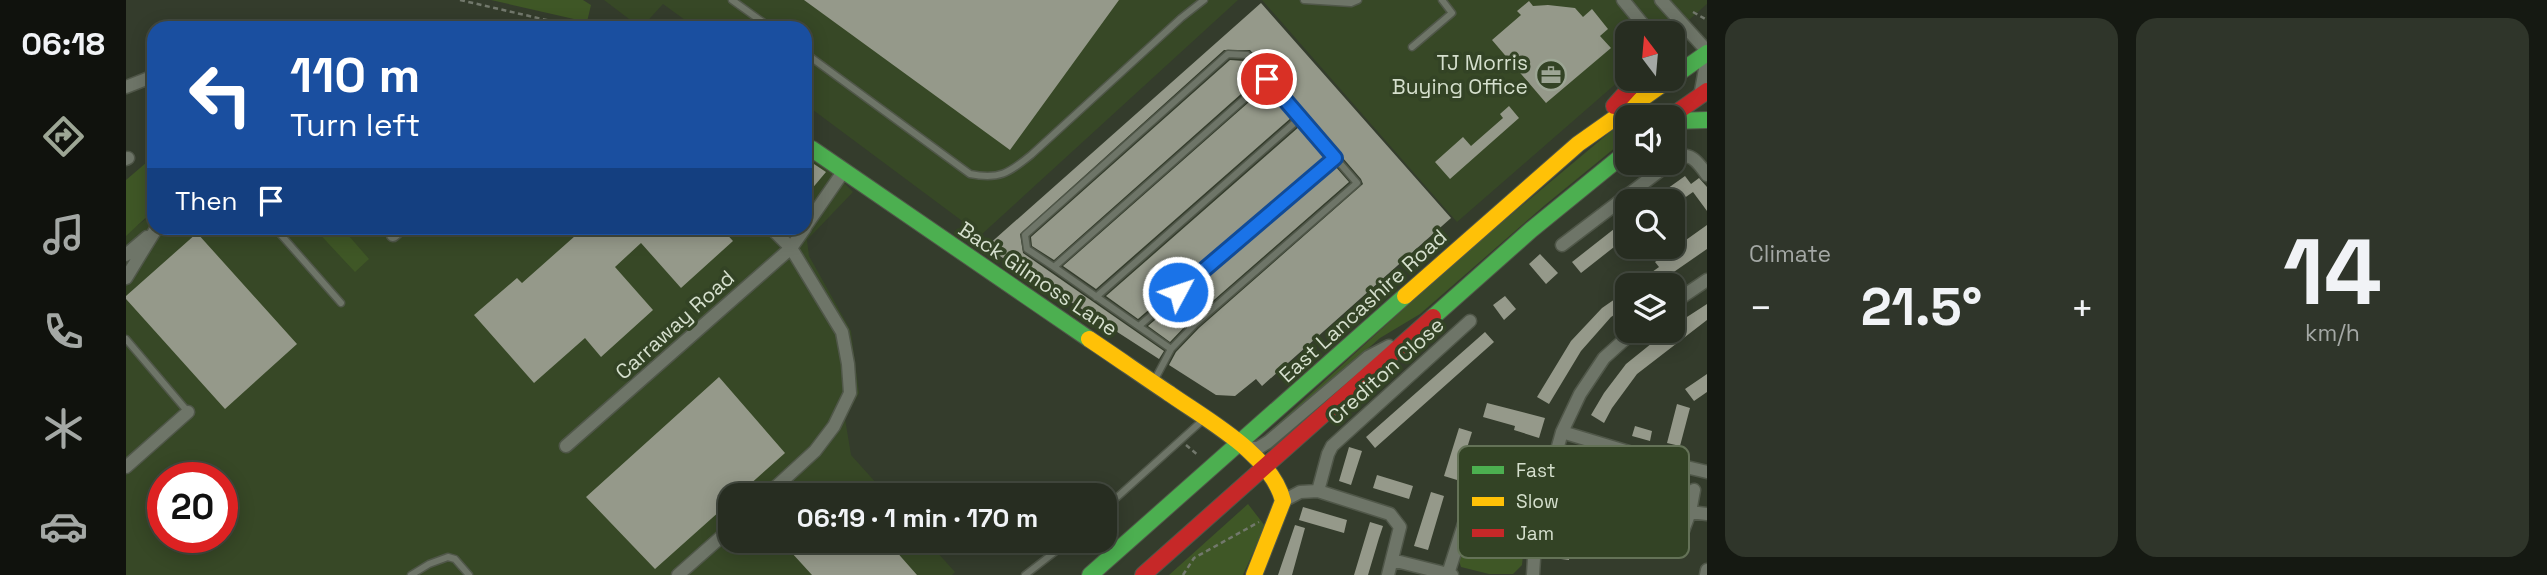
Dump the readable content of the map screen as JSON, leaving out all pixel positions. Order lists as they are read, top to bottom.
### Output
{
  "streets": {
    "main road": ["Back Gilmoss Lane", "East Lancashire Road"],
    "street": ["Carraway Road", "Crediton Close"]
  },
  "crossings": [
    ["Back Gilmoss Lane", "East Lancashire Road"],
    ["Back Gilmoss Lane", "Carraway Road"]
  ],
  "places": {
    "office": ["TJ Morris Buying Office"]
  },
  "legend": ["Fast", "Slow", "Jam"],
  "north": "top",
  "page": {
    "tabs": "06:18",
    "tile": [
      "Climate",
      ["14", "km/h"]
    ],
    "turn": ["110 m", "Turn left"],
    "then": "Then",
    "heat": ["−", "21.5°", "+"],
    "limit": "20",
    "trip": "06:19 · 1 min · 170 m"
  }
}
